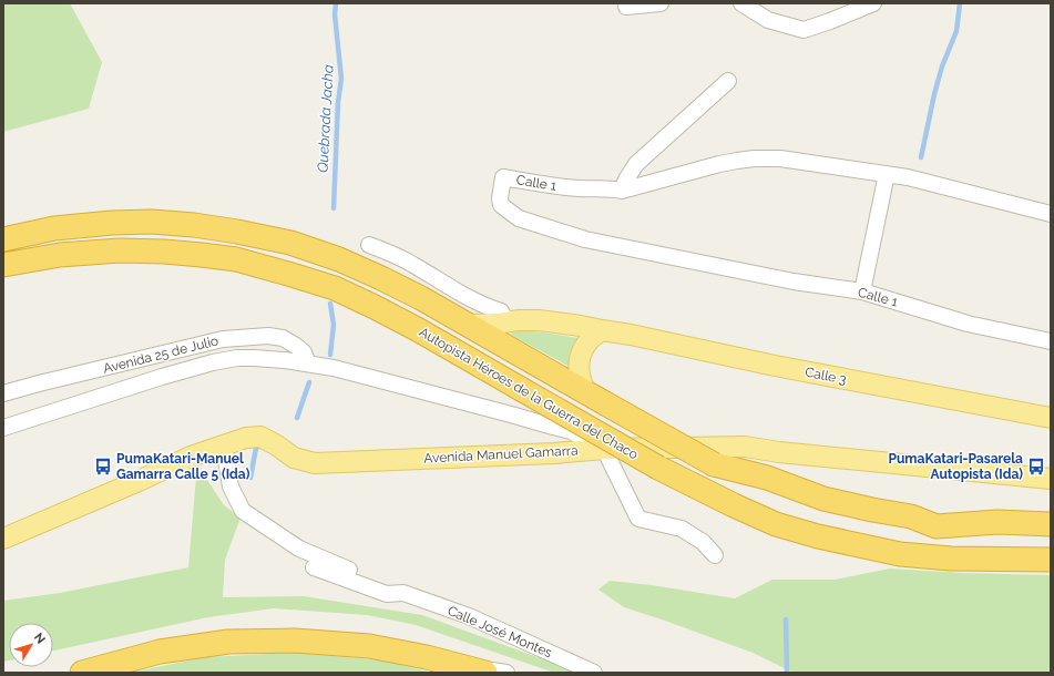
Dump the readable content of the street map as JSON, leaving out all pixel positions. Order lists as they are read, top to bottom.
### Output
{
  "streets": {
    "highway": ["Autopista Héroes de la Guerra del Chaco"],
    "main road": ["Calle 3", "Avenida Manuel Gamarra"],
    "street": ["Calle 1", "Avenida 25 de Julio", "Calle José Montes"]
  },
  "crossings": [
    ["Avenida 25 de Julio", "Avenida Manuel Gamarra"],
    ["Avenida Manuel Gamarra", "Calle José Montes"]
  ],
  "water": ["Quebrada Jacha"],
  "places": {
    "bus stop": ["PumaKatari-Manuel Gamarra Calle 5 (Ida)", "PumaKatari-Pasarela Autopista (Ida)"]
  },
  "north": "top right"
}
